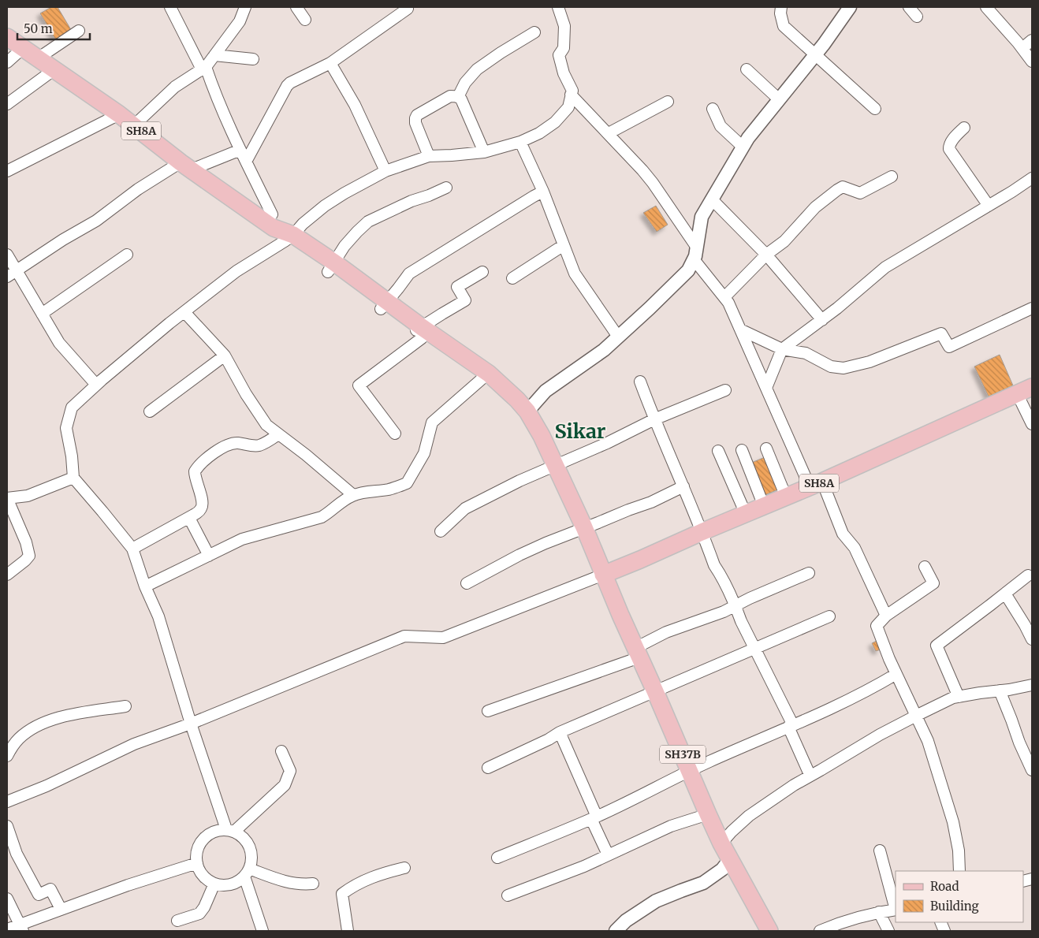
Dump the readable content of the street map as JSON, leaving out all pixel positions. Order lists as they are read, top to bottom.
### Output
{
  "streets": {
    "main road": ["SH8A", "SH37B"]
  },
  "crossings": [
    ["SH8A", "SH37B"]
  ],
  "districts": ["Sikar"],
  "legend": ["Road", "Building"],
  "scale_bar": "50 m"
}
